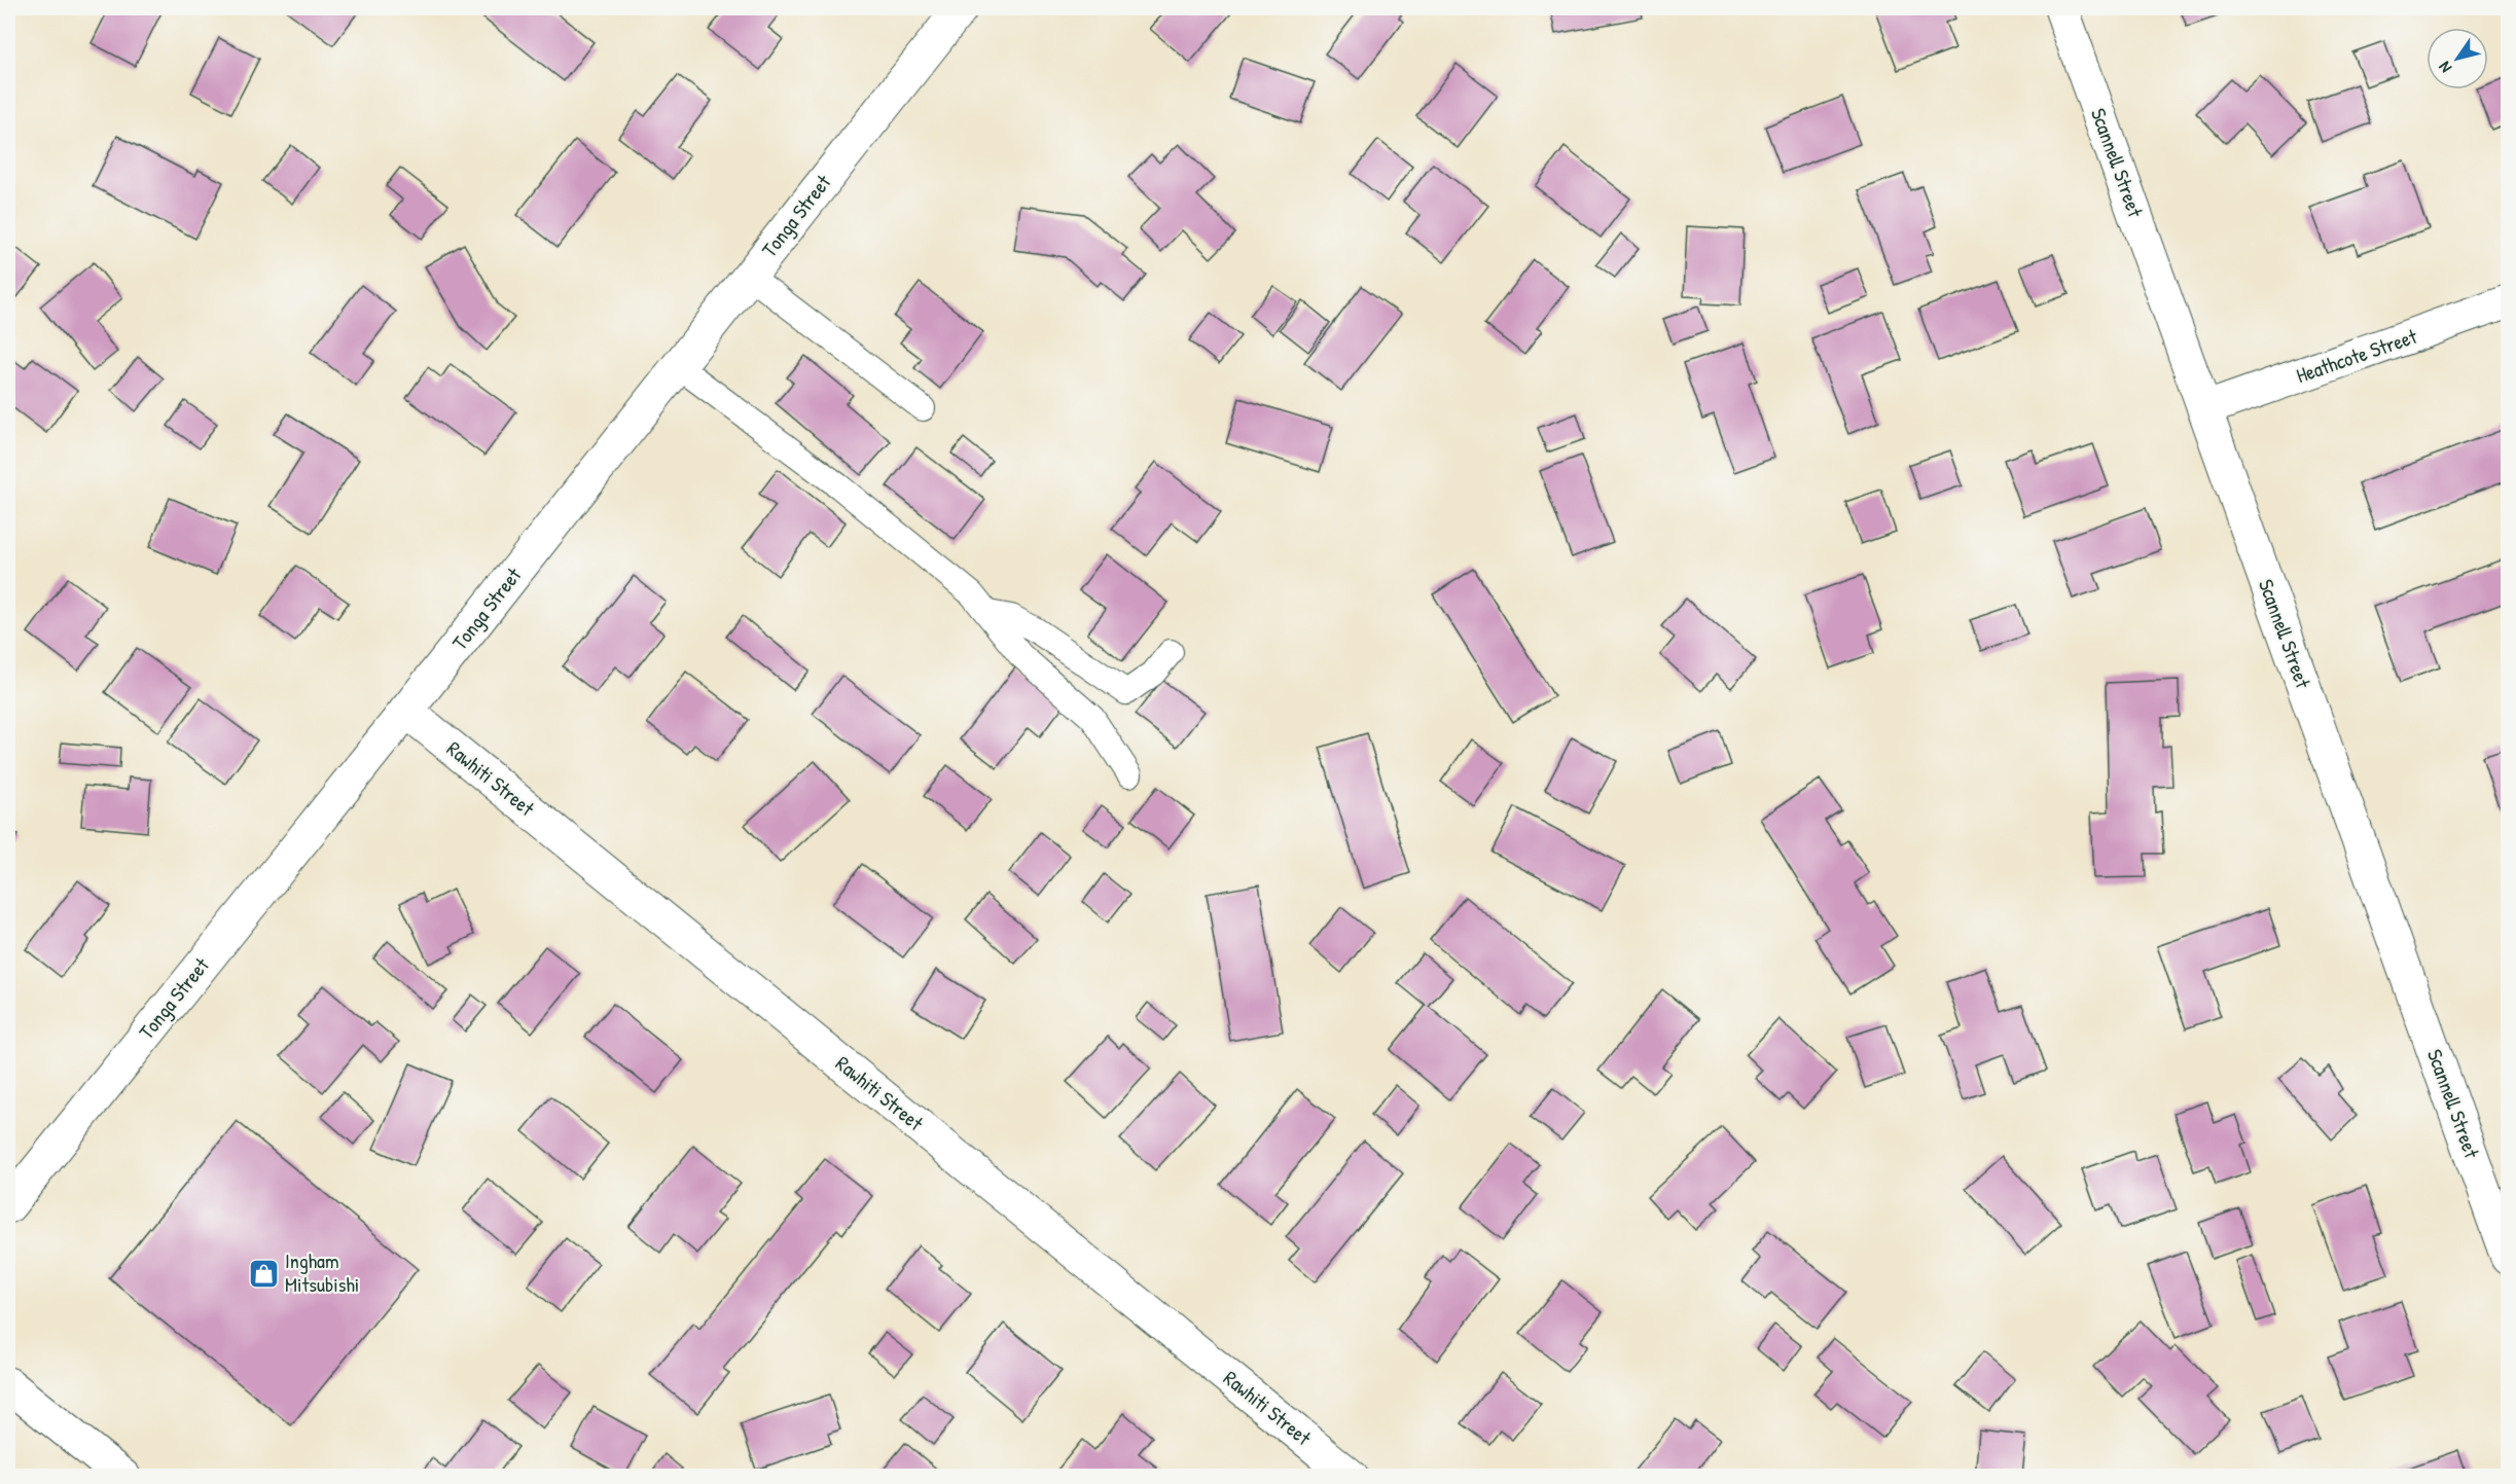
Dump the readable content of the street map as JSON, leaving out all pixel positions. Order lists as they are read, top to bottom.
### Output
{
  "streets": {
    "street": [
      "Scannell Street",
      "Tonga Street",
      "Heathcote Street",
      "Rawhiti Street"
    ]
  },
  "crossings": [
    ["Scannell Street", "Heathcote Street"],
    ["Tonga Street", "Rawhiti Street"]
  ],
  "places": {
    "shop": ["Ingham Mitsubishi"]
  },
  "north": "bottom left"
}
